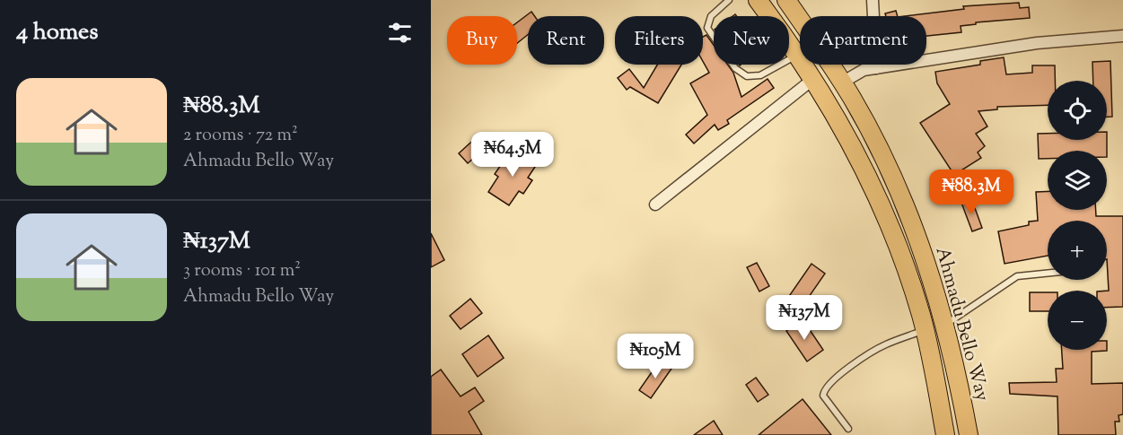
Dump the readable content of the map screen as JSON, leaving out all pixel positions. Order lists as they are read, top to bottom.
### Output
{
  "streets": {
    "main road": ["Ahmadu Bello Way"]
  },
  "page": {
    "heading": "4 homes",
    "chip": [
      "Buy",
      "Rent",
      "Filters",
      "New",
      "Apartment"
    ],
    "list": [
      {
        "name": "₦88.3M",
        "note": "2 rooms · 72 m² · Ahmadu Bello Way"
      },
      {
        "name": "₦137M",
        "note": "3 rooms · 101 m² · Ahmadu Bello Way"
      }
    ],
    "map_buttons": ["+", "−"],
    "price": [
      "₦64.5M",
      "₦88.3M",
      "₦137M",
      "₦105M"
    ]
  }
}
